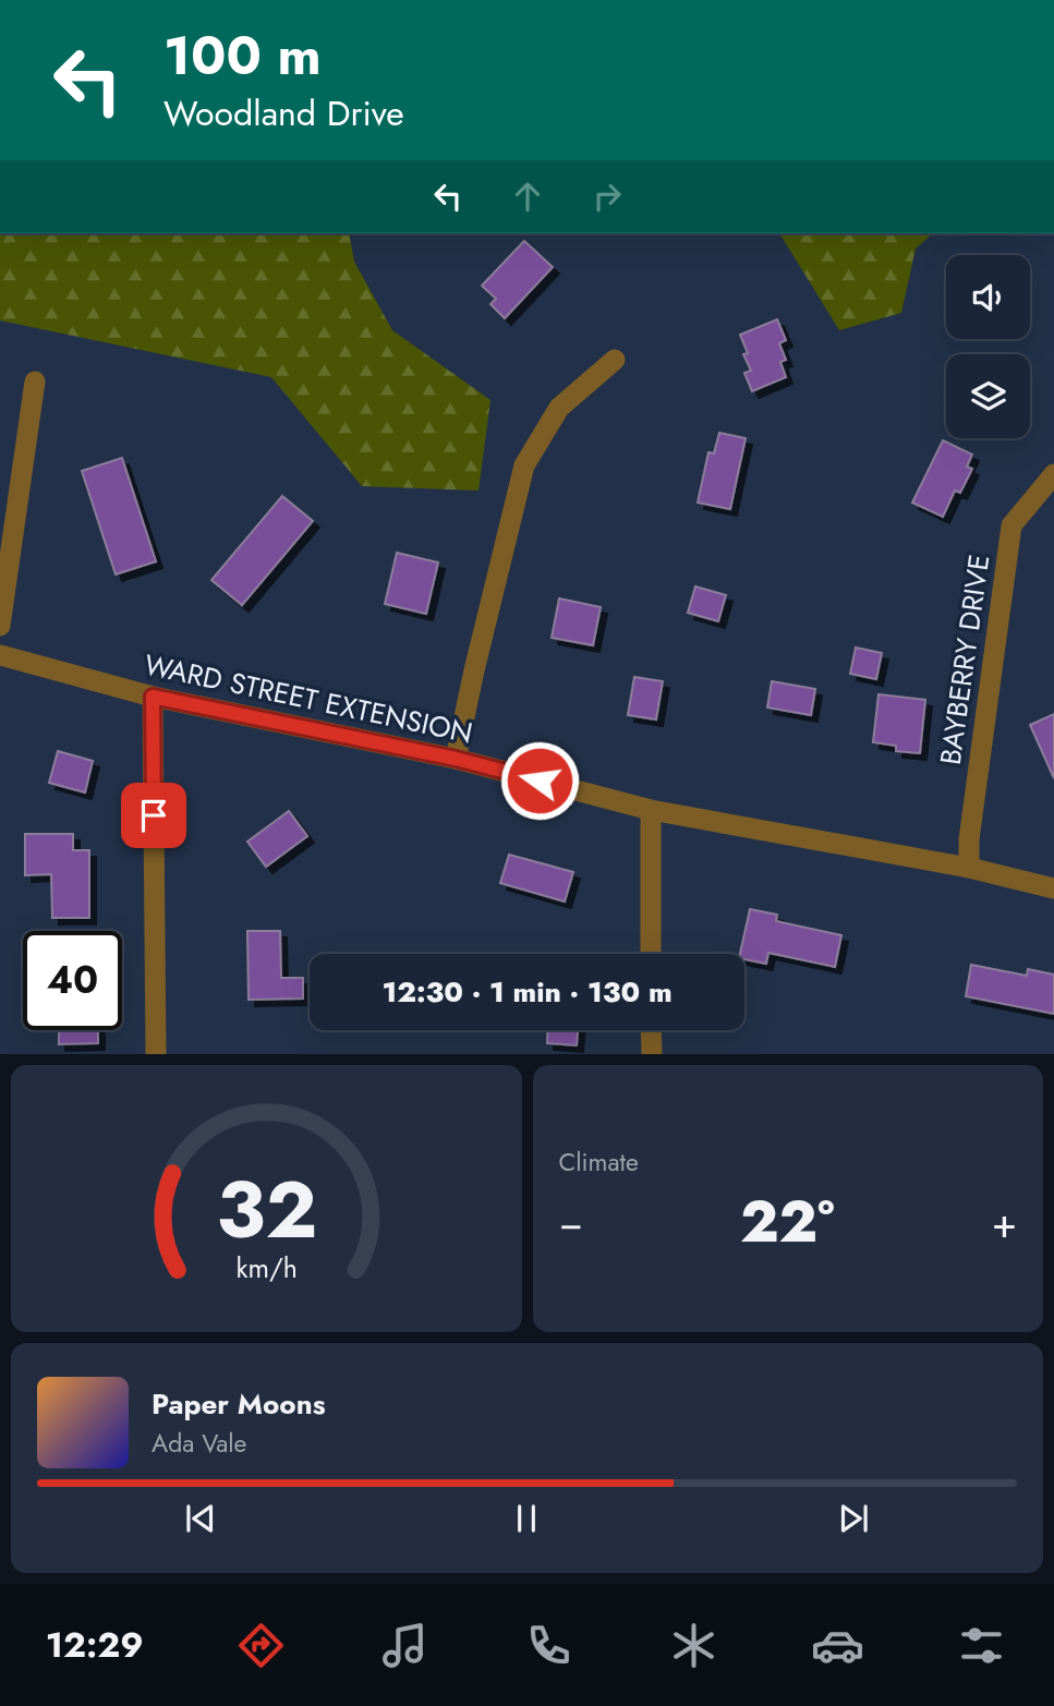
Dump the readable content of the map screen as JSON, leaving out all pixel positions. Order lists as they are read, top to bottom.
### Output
{
  "streets": {
    "street": ["BAYBERRY DRIVE", "WARD STREET EXTENSION"]
  },
  "crossings": [
    ["BAYBERRY DRIVE", "WARD STREET EXTENSION"]
  ],
  "page": {
    "turn": ["100 m", "Woodland Drive"],
    "limit": "40",
    "trip": "12:30 · 1 min · 130 m",
    "tile": "Climate",
    "heat": ["−", "22°", "+"],
    "song": ["Paper Moons", "Ada Vale"],
    "tabs": "12:29",
    "gauge": ["32", "km/h"]
  }
}
